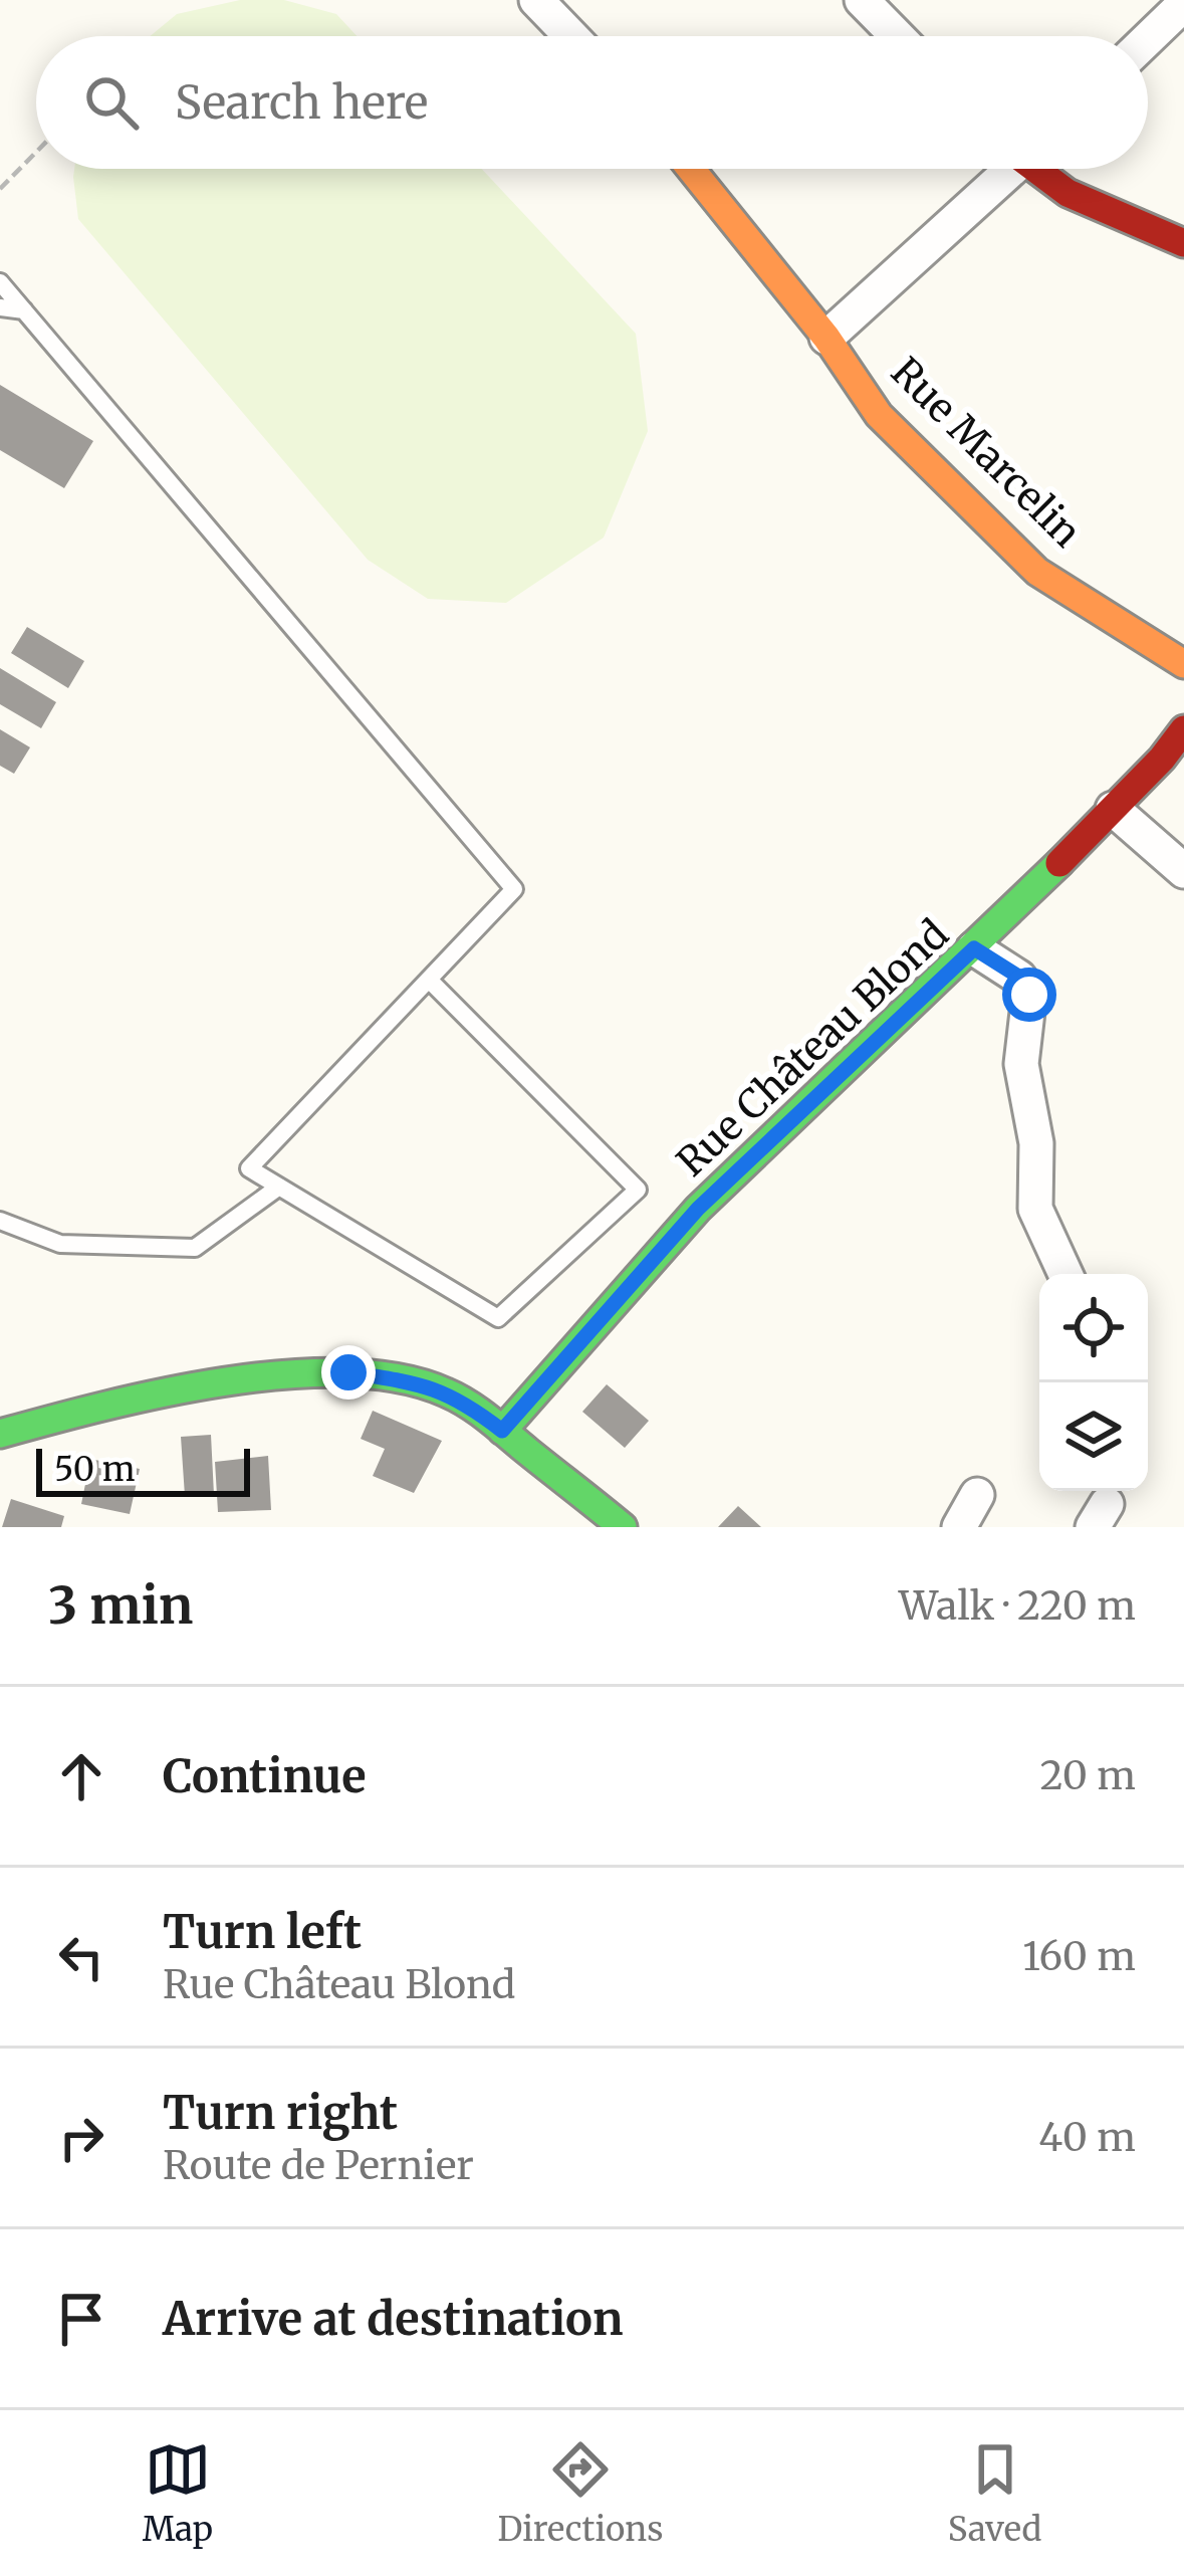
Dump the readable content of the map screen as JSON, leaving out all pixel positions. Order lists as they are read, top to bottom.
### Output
{
  "streets": {
    "street": ["Rue Marcelin", "Rue Château Blond"]
  },
  "scale_bar": "50 m",
  "page": {
    "search": "Search here",
    "scale": "50 m",
    "heading": ["3 min", "Walk · 220 m"],
    "list": [
      ["Continue", "20 m"],
      ["Turn left", "Rue Château Blond", "160 m"],
      ["Turn right", "Route de Pernier", "40 m"],
      "Arrive at destination"
    ],
    "nav": ["Map", "Directions", "Saved"]
  }
}
